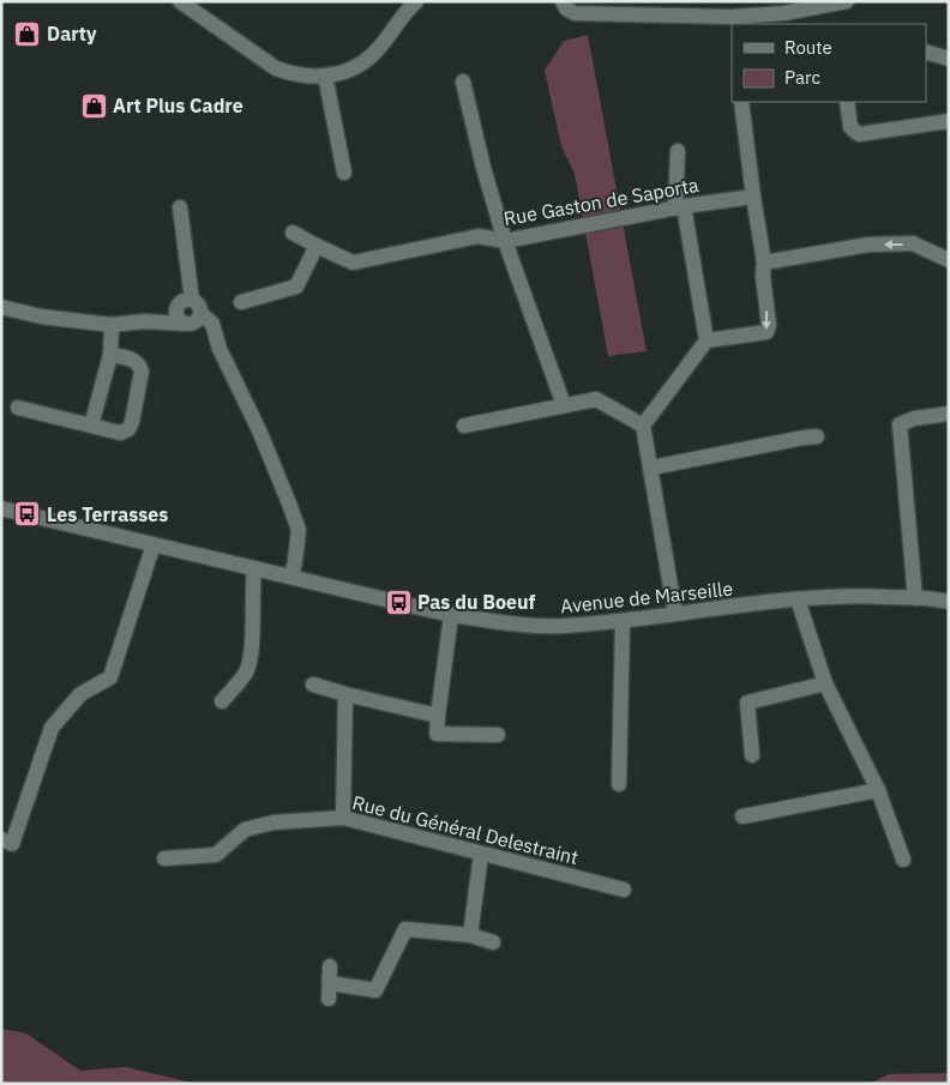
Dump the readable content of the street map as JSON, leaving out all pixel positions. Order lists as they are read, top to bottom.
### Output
{
  "streets": {
    "street": ["Rue Gaston de Saporta", "Avenue de Marseille", "Rue du Général Delestraint"]
  },
  "places": {
    "shop": ["Darty", "Art Plus Cadre"],
    "bus stop": ["Les Terrasses", "Pas du Boeuf"]
  },
  "legend": ["Route", "Parc"]
}
